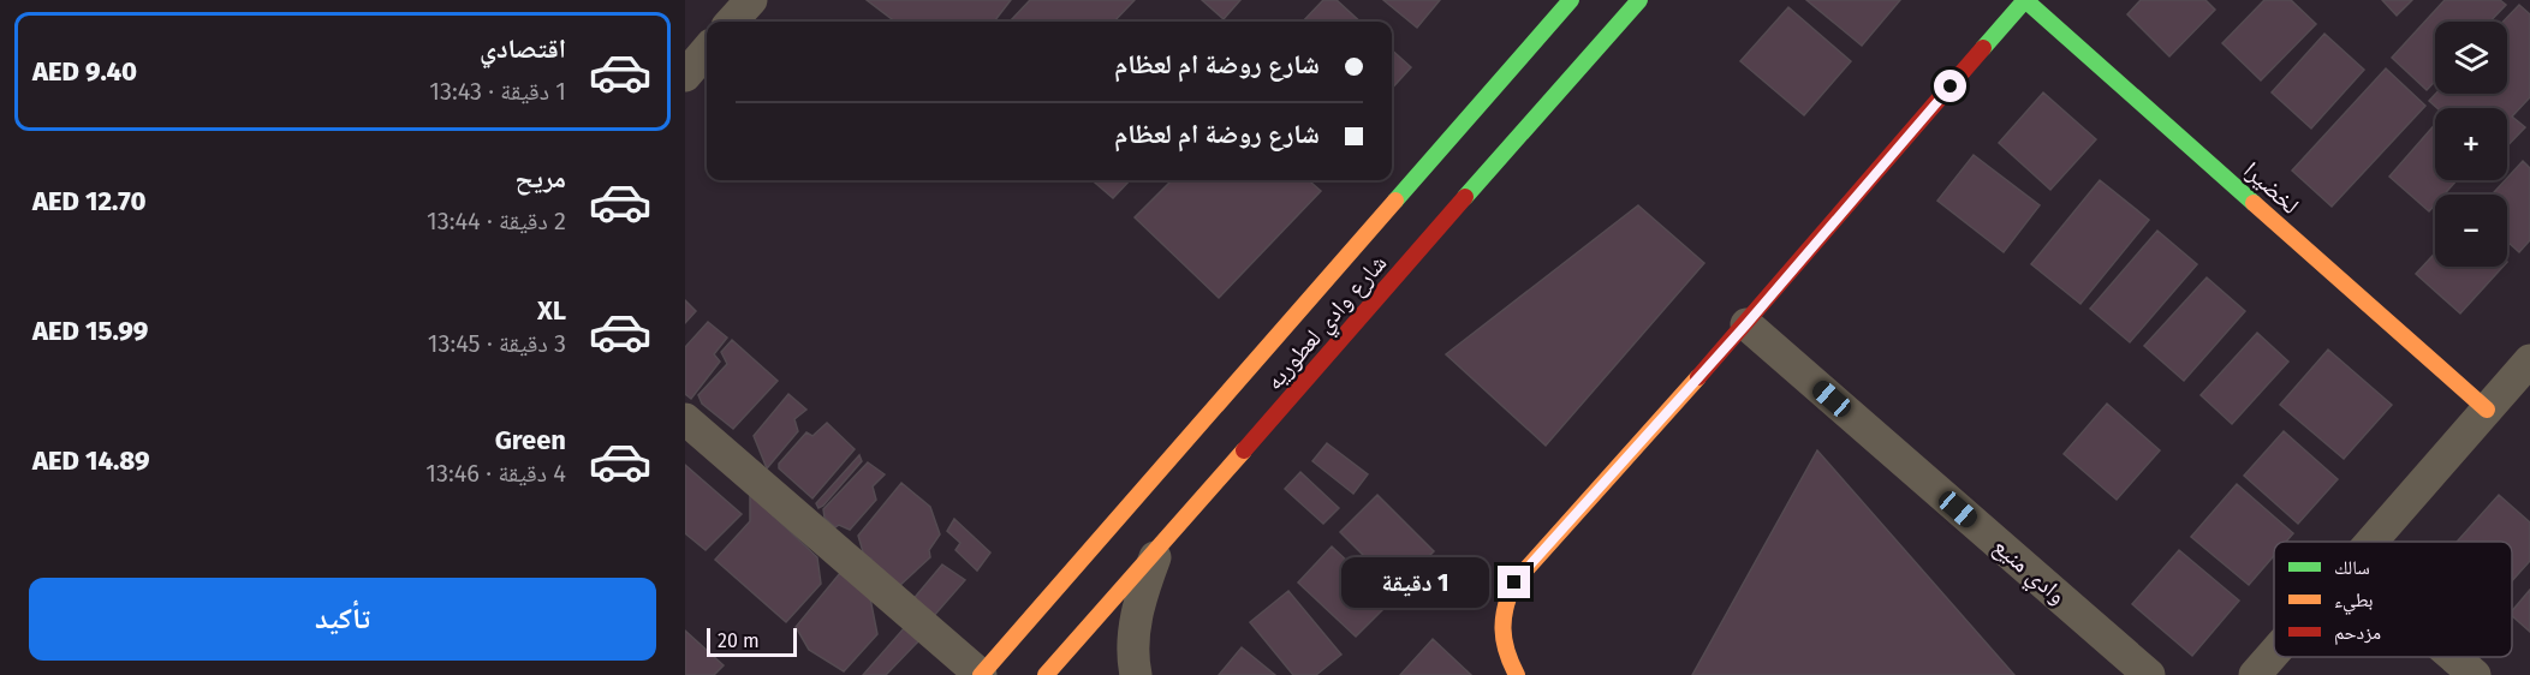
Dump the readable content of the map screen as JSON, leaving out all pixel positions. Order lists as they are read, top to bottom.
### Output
{
  "streets": {
    "street": ["لخضيرا", "شارع وادي لعطوريه", "وادي منيع"]
  },
  "legend": ["سالك", "بطيء", "مزدحم"],
  "scale_bar": "20 m",
  "page": {
    "list": [
      {
        "name": "اقتصادي",
        "note": "1 دقيقة · 13:43",
        "value": "AED 9.40"
      },
      {
        "name": "مريح",
        "note": "2 دقيقة · 13:44",
        "value": "AED 12.70"
      },
      {
        "name": "XL",
        "note": "3 دقيقة · 13:45",
        "value": "AED 15.99"
      },
      {
        "name": "Green",
        "note": "4 دقيقة · 13:46",
        "value": "AED 14.89"
      }
    ],
    "map_buttons": ["+", "−"],
    "banner": ["شارع روضة ام لعظام", "شارع روضة ام لعظام"],
    "bubble": "1 دقيقة",
    "buttons": "تأكيد",
    "scale": "20 m"
  }
}
